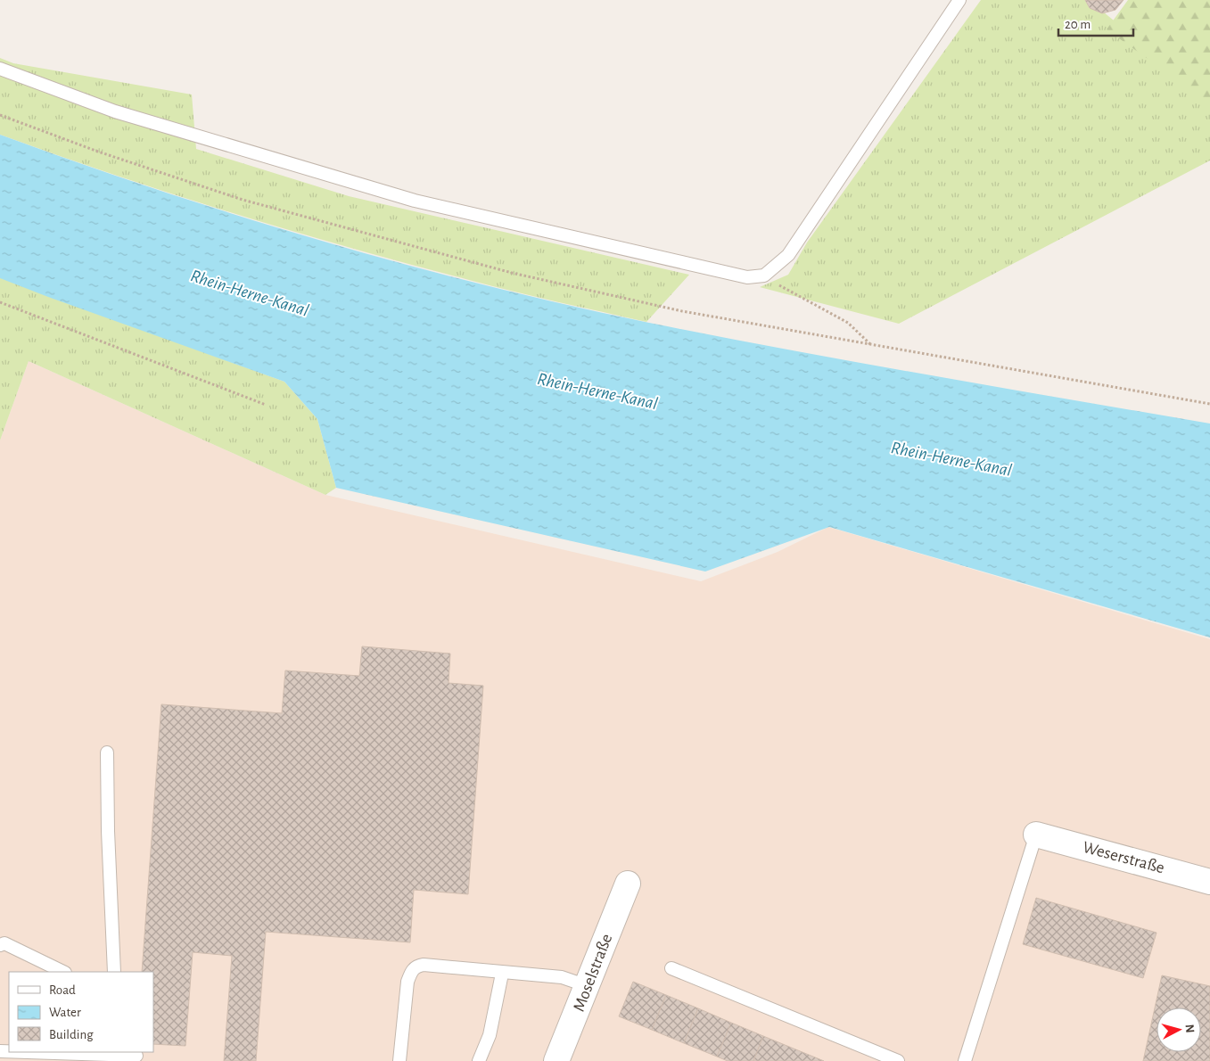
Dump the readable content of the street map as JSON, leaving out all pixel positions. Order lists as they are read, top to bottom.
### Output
{
  "streets": {
    "street": ["Weserstraße", "Moselstraße"]
  },
  "water": ["Rhein-Herne-Kanal"],
  "legend": ["Road", "Water", "Building"],
  "scale_bar": "20 m",
  "north": "right"
}
